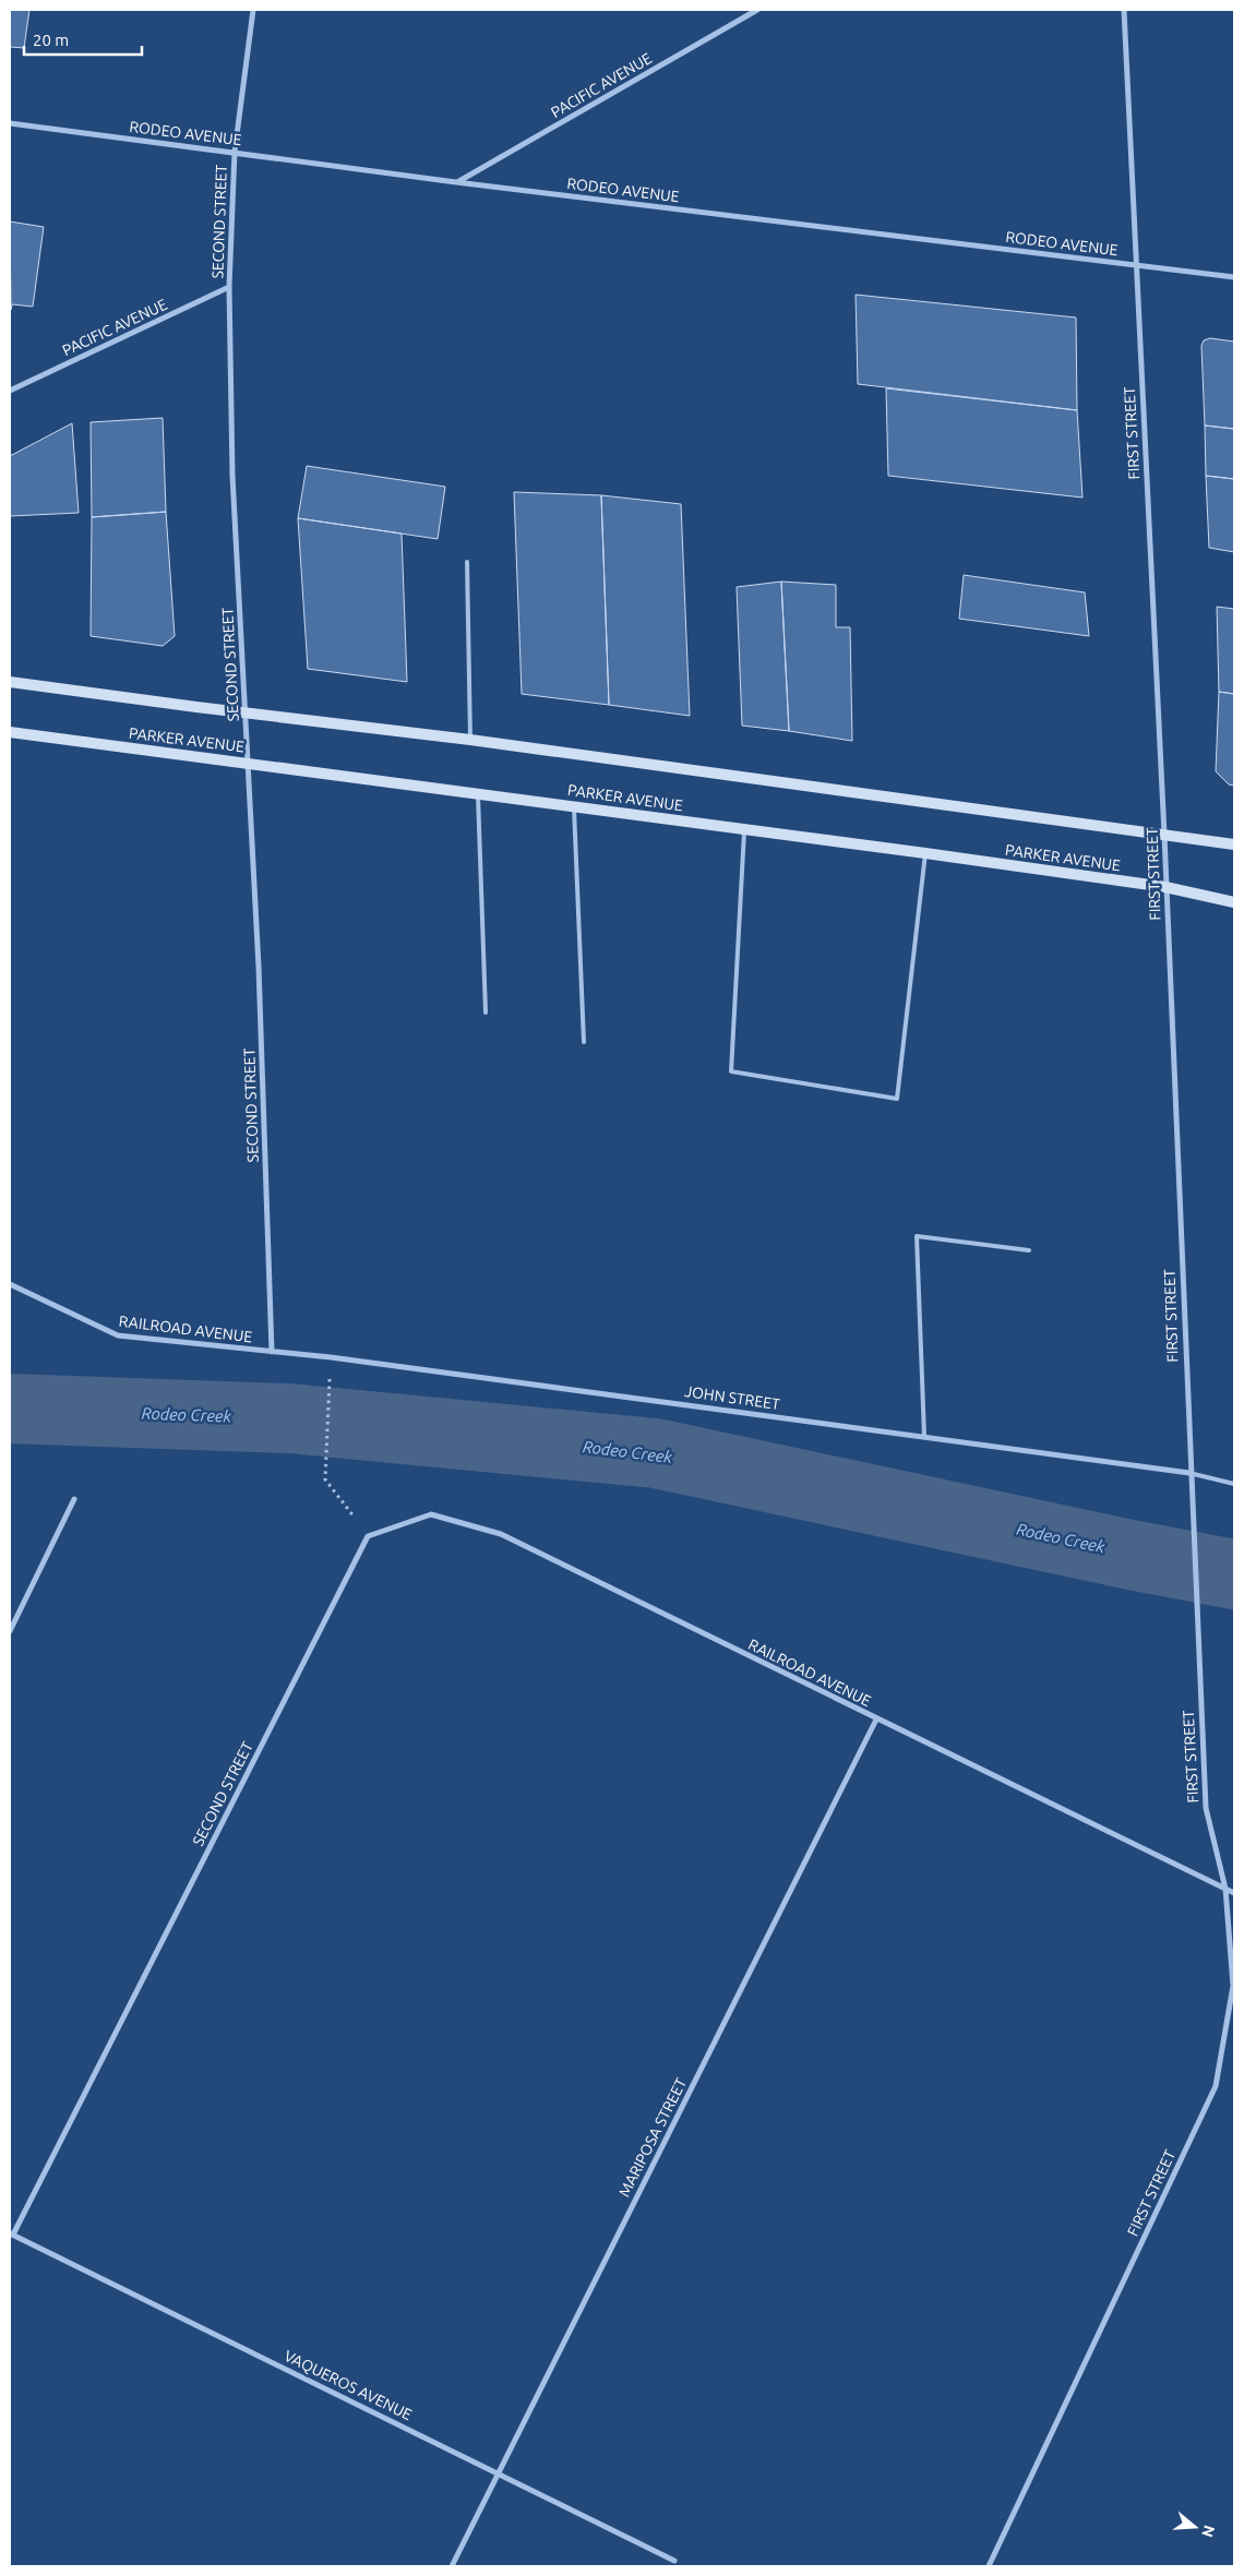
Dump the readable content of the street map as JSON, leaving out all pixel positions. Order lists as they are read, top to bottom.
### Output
{
  "streets": {
    "main road": ["PARKER AVENUE"],
    "street": [
      "PACIFIC AVENUE",
      "RODEO AVENUE",
      "SECOND STREET",
      "FIRST STREET",
      "RAILROAD AVENUE",
      "JOHN STREET",
      "MARIPOSA STREET",
      "VAQUEROS AVENUE"
    ]
  },
  "crossings": [
    ["PACIFIC AVENUE", "RODEO AVENUE"],
    ["PACIFIC AVENUE", "SECOND STREET"],
    ["RODEO AVENUE", "SECOND STREET"],
    ["RODEO AVENUE", "FIRST STREET"],
    ["SECOND STREET", "PARKER AVENUE"],
    ["SECOND STREET", "RAILROAD AVENUE"],
    ["SECOND STREET", "JOHN STREET"],
    ["SECOND STREET", "VAQUEROS AVENUE"],
    ["FIRST STREET", "PARKER AVENUE"],
    ["FIRST STREET", "RAILROAD AVENUE"],
    ["FIRST STREET", "JOHN STREET"],
    ["RAILROAD AVENUE", "JOHN STREET"],
    ["RAILROAD AVENUE", "MARIPOSA STREET"],
    ["MARIPOSA STREET", "VAQUEROS AVENUE"]
  ],
  "water": ["Rodeo Creek"],
  "scale_bar": "20 m",
  "north": "right"
}
